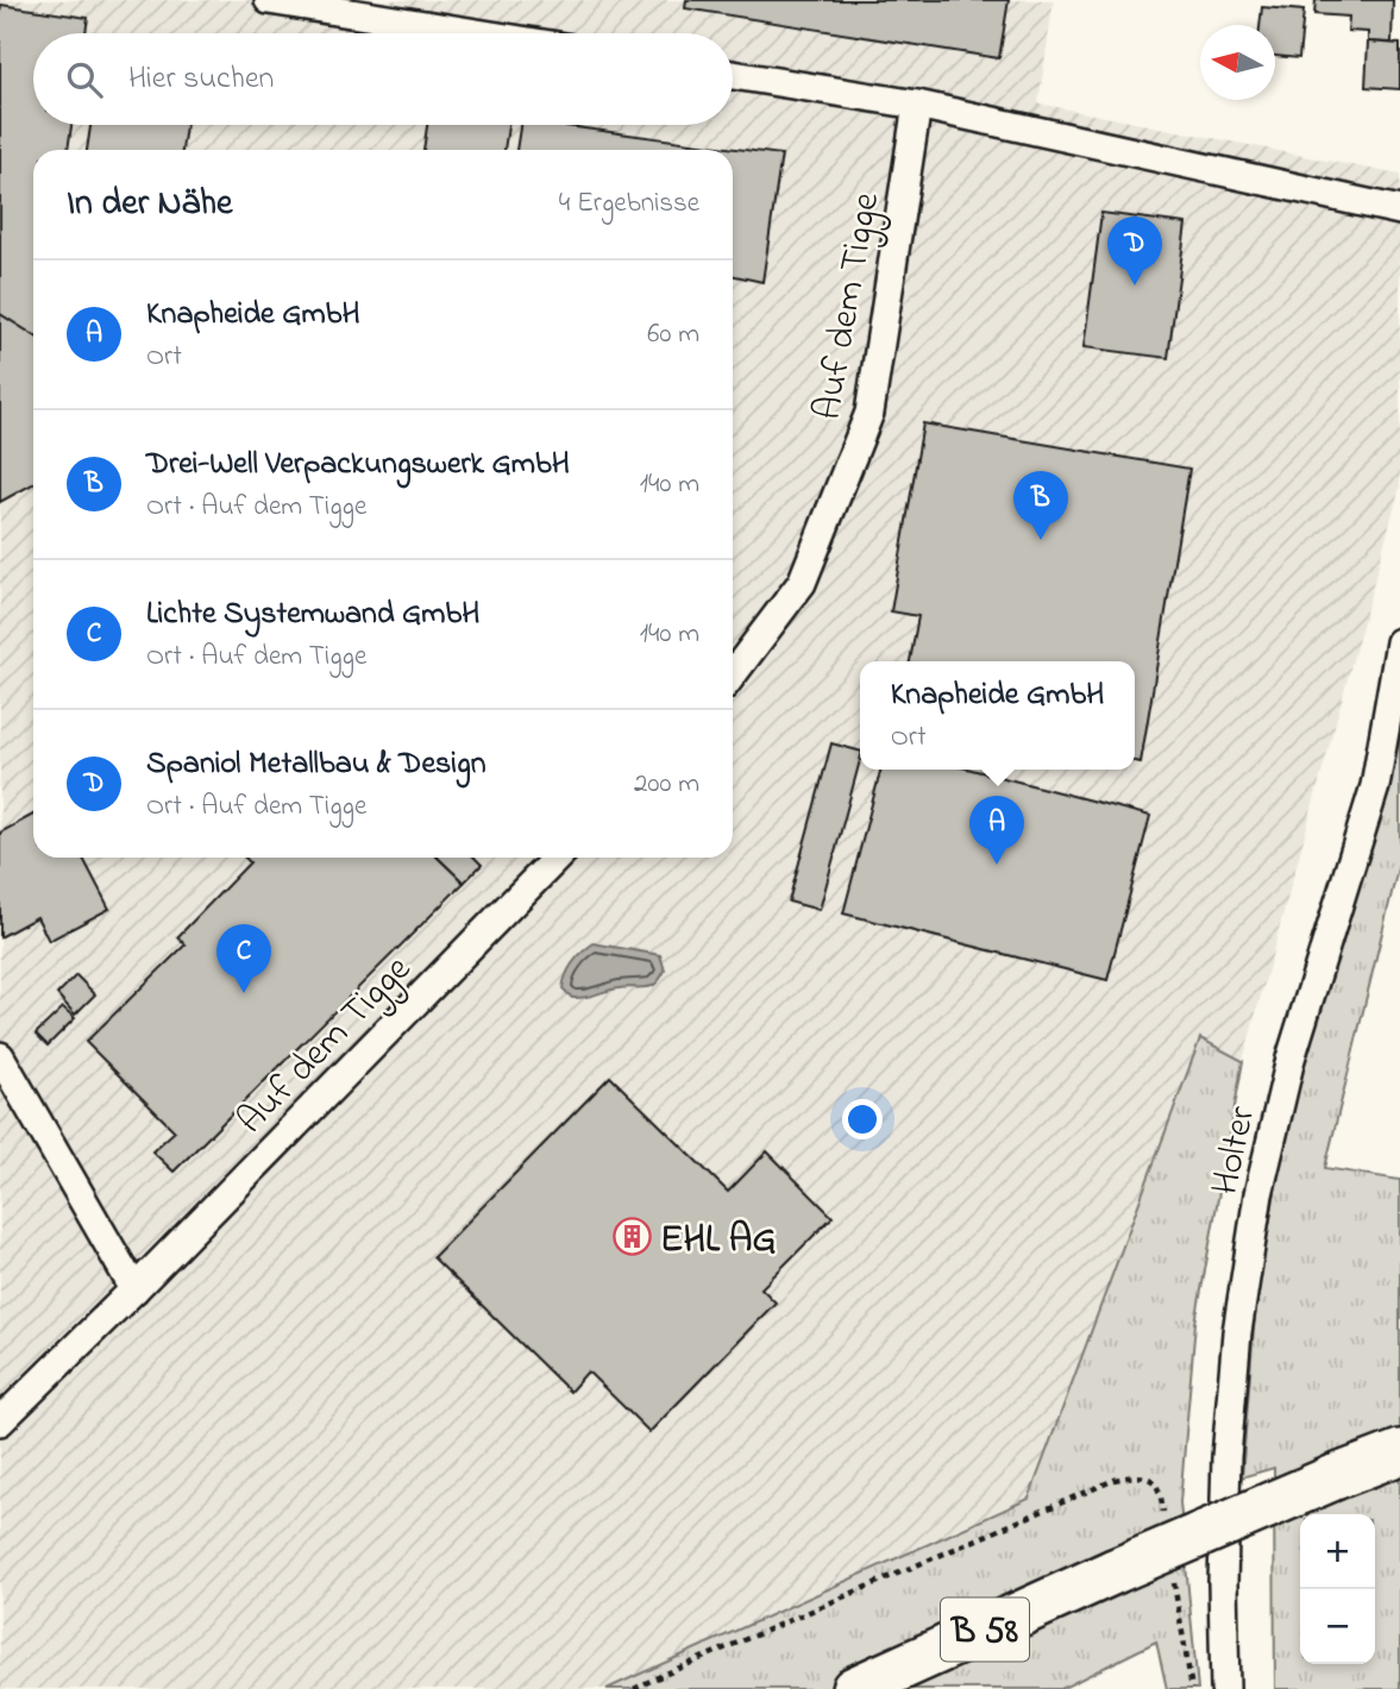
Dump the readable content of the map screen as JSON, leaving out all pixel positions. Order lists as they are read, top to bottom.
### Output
{
  "streets": {
    "main road": ["B 58"],
    "street": ["Auf dem Tigge", "Holter"]
  },
  "places": {
    "building": ["EHL AG"]
  },
  "north": "left",
  "page": {
    "search": "Hier suchen",
    "heading": ["In der Nähe", "4 Ergebnisse"],
    "pins": [
      "D",
      "B",
      "A",
      "C"
    ],
    "list": [
      {
        "mark": "A",
        "name": "Knapheide GmbH",
        "note": "Ort",
        "value": "60 m"
      },
      {
        "mark": "B",
        "name": "Drei-Well Verpackungswerk GmbH",
        "note": "Ort · Auf dem Tigge",
        "value": "140 m"
      },
      {
        "mark": "C",
        "name": "Lichte Systemwand GmbH",
        "note": "Ort · Auf dem Tigge",
        "value": "140 m"
      },
      {
        "mark": "D",
        "name": "Spaniol Metallbau & Design",
        "note": "Ort · Auf dem Tigge",
        "value": "200 m"
      }
    ],
    "popup": ["Knapheide GmbH", "Ort"],
    "map_buttons": ["+", "−"]
  }
}
